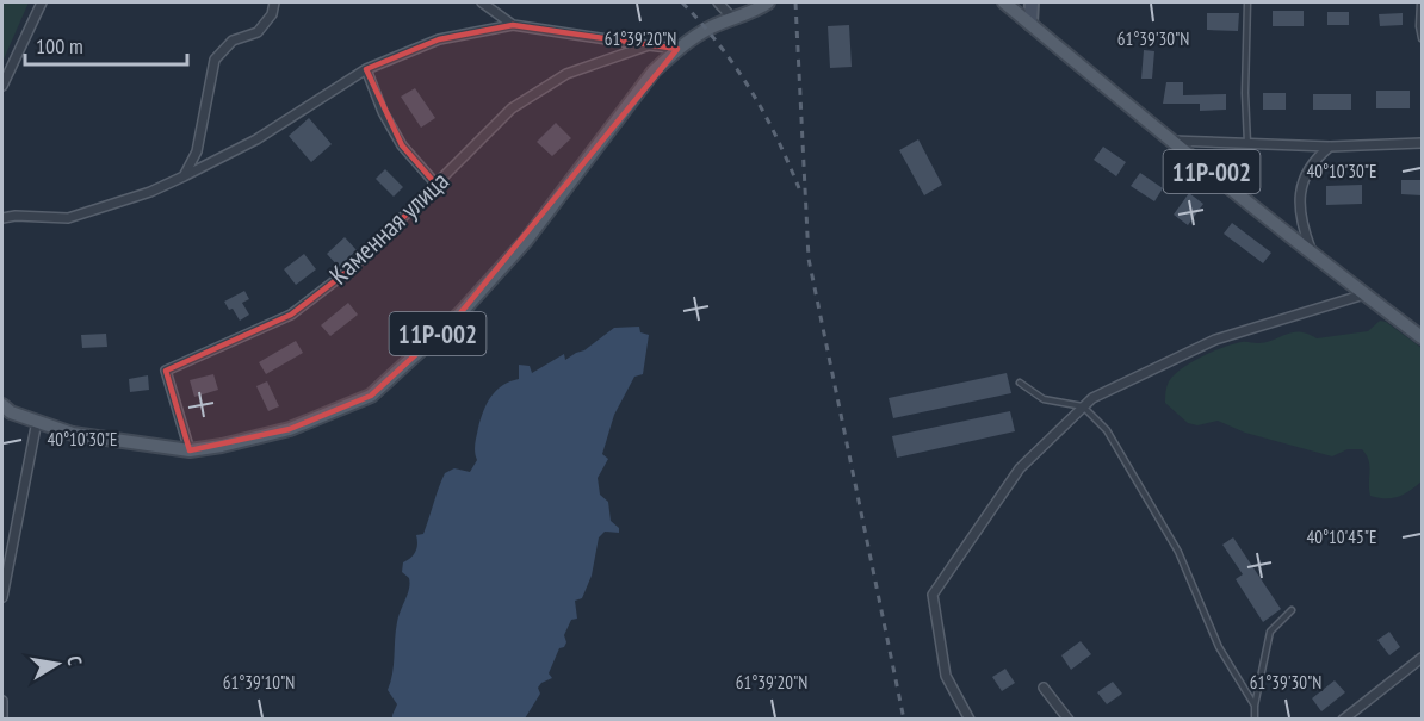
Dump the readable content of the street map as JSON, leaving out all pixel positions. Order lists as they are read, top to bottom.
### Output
{
  "streets": {
    "main road": ["11Р-002"],
    "street": ["Каменная улица"]
  },
  "crossings": [
    ["11Р-002", "Каменная улица"]
  ],
  "scale_bar": "100 m",
  "north": "right",
  "coordinates": [
    "61°39'20\"N",
    "61°39'30\"N",
    "40°10'30\"E",
    "40°10'45\"E",
    "61°39'10\"N"
  ]
}
